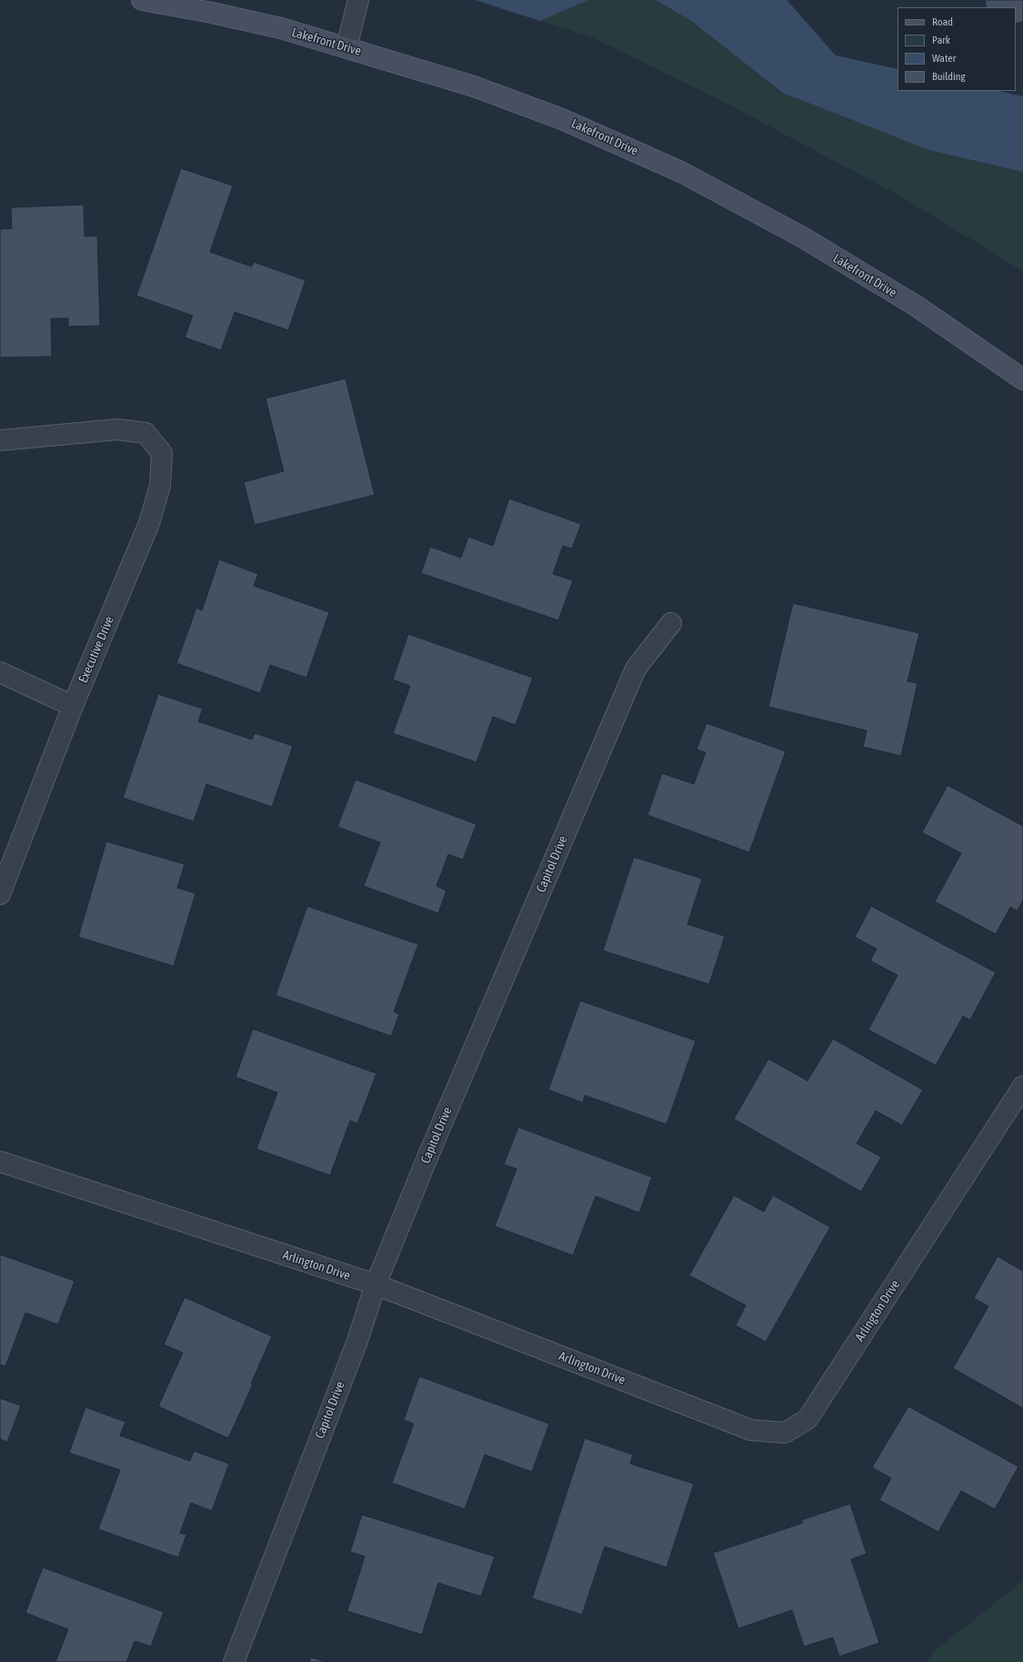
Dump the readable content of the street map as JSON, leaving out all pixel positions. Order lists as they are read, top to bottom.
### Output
{
  "streets": {
    "street": [
      "Lakefront Drive",
      "Executive Drive",
      "Capitol Drive",
      "Arlington Drive"
    ]
  },
  "crossings": [
    ["Capitol Drive", "Arlington Drive"]
  ],
  "legend": [
    "Road",
    "Park",
    "Water",
    "Building"
  ]
}
